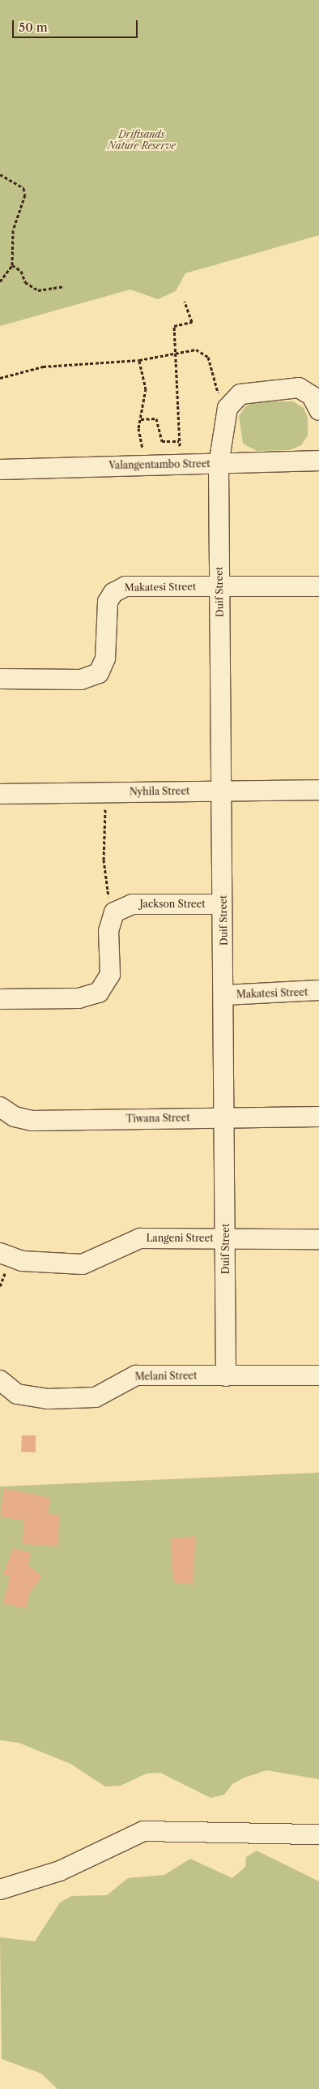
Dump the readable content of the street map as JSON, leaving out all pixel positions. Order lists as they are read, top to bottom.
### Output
{
  "streets": {
    "street": [
      "Valangentambo Street",
      "Makatesi Street",
      "Duif Street",
      "Nyhila Street",
      "Jackson Street",
      "Tiwana Street",
      "Langeni Street",
      "Melani Street"
    ]
  },
  "crossings": [
    ["Valangentambo Street", "Duif Street"],
    ["Makatesi Street", "Duif Street"],
    ["Duif Street", "Nyhila Street"],
    ["Duif Street", "Jackson Street"],
    ["Duif Street", "Tiwana Street"],
    ["Duif Street", "Langeni Street"],
    ["Duif Street", "Melani Street"]
  ],
  "parks": ["Driftsands Nature Reserve"],
  "scale_bar": "50 m"
}
